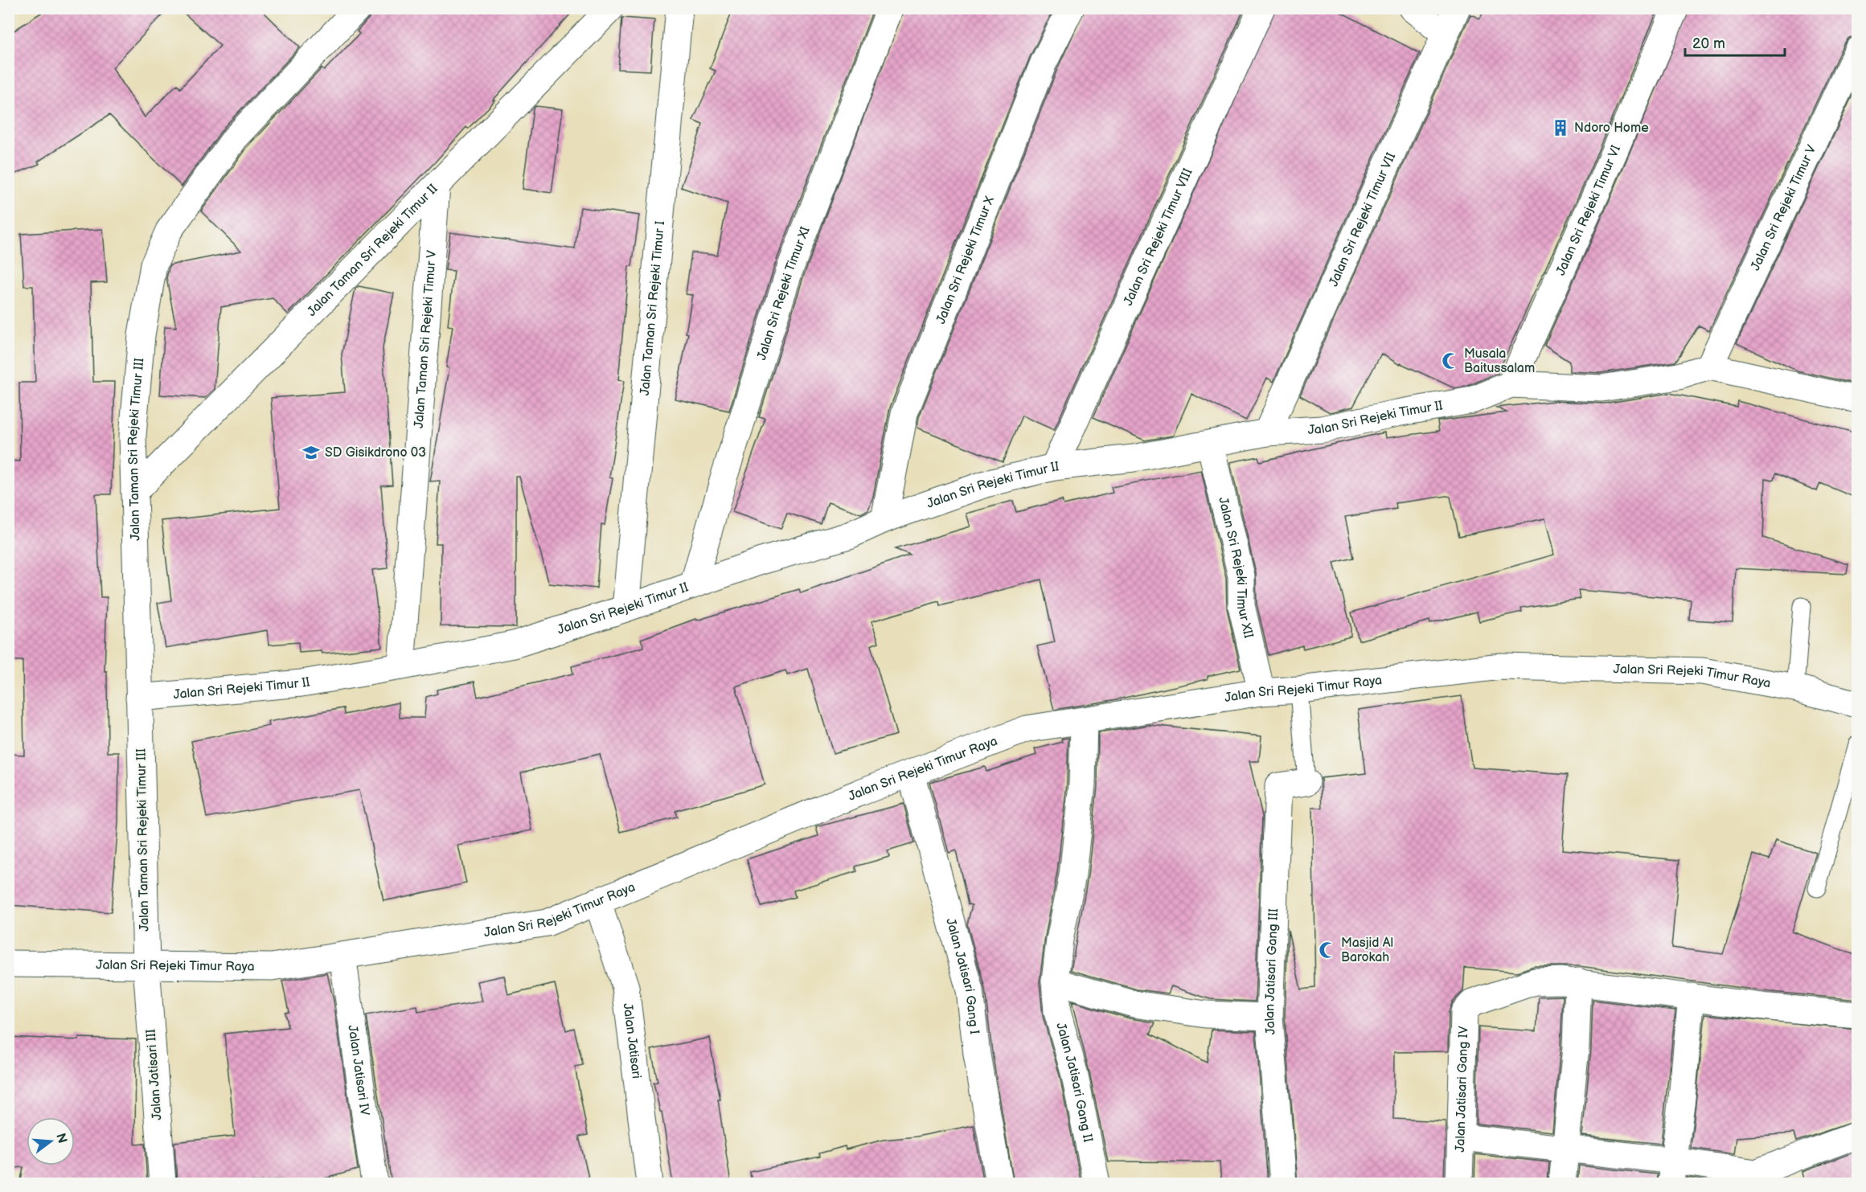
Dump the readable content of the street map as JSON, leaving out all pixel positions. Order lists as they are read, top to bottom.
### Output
{
  "streets": {
    "street": [
      "Jalan Sri Rejeki Timur V",
      "Jalan Sri Rejeki Timur VI",
      "Jalan Sri Rejeki Timur VII",
      "Jalan Sri Rejeki Timur VIII",
      "Jalan Taman Sri Rejeki Timur II",
      "Jalan Sri Rejeki Timur X",
      "Jalan Sri Rejeki Timur XI",
      "Jalan Taman Sri Rejeki Timur I",
      "Jalan Taman Sri Rejeki Timur V",
      "Jalan Sri Rejeki Timur II",
      "Jalan Taman Sri Rejeki Timur III",
      "Jalan Sri Rejeki Timur XII",
      "Jalan Sri Rejeki Timur Raya",
      "Jalan Jatisari Gang III",
      "Jalan Jatisari Gang I",
      "Jalan Jatisari",
      "Jalan Jatisari IV",
      "Jalan Jatisari III",
      "Jalan Jatisari Gang II",
      "Jalan Jatisari Gang IV"
    ]
  },
  "crossings": [
    ["Jalan Sri Rejeki Timur V", "Jalan Sri Rejeki Timur II"],
    ["Jalan Sri Rejeki Timur VI", "Jalan Sri Rejeki Timur II"],
    ["Jalan Sri Rejeki Timur VII", "Jalan Sri Rejeki Timur II"],
    ["Jalan Sri Rejeki Timur VIII", "Jalan Sri Rejeki Timur II"],
    ["Jalan Taman Sri Rejeki Timur II", "Jalan Taman Sri Rejeki Timur V"],
    ["Jalan Taman Sri Rejeki Timur II", "Jalan Taman Sri Rejeki Timur III"],
    ["Jalan Sri Rejeki Timur X", "Jalan Sri Rejeki Timur II"],
    ["Jalan Sri Rejeki Timur XI", "Jalan Sri Rejeki Timur II"],
    ["Jalan Taman Sri Rejeki Timur I", "Jalan Sri Rejeki Timur II"],
    ["Jalan Taman Sri Rejeki Timur V", "Jalan Sri Rejeki Timur II"],
    ["Jalan Sri Rejeki Timur II", "Jalan Taman Sri Rejeki Timur III"],
    ["Jalan Sri Rejeki Timur II", "Jalan Sri Rejeki Timur XII"],
    ["Jalan Taman Sri Rejeki Timur III", "Jalan Sri Rejeki Timur Raya"],
    ["Jalan Taman Sri Rejeki Timur III", "Jalan Jatisari III"],
    ["Jalan Sri Rejeki Timur XII", "Jalan Sri Rejeki Timur Raya"],
    ["Jalan Sri Rejeki Timur Raya", "Jalan Jatisari Gang I"],
    ["Jalan Sri Rejeki Timur Raya", "Jalan Jatisari"],
    ["Jalan Sri Rejeki Timur Raya", "Jalan Jatisari IV"],
    ["Jalan Sri Rejeki Timur Raya", "Jalan Jatisari III"],
    ["Jalan Sri Rejeki Timur Raya", "Jalan Jatisari Gang II"]
  ],
  "places": {
    "building": ["Ndoro Home"],
    "mosque": ["Musala Baitussalam", "Masjid Al Barokah"],
    "school or university": ["SD Gisikdrono 03"]
  },
  "scale_bar": "20 m",
  "north": "right"
}
